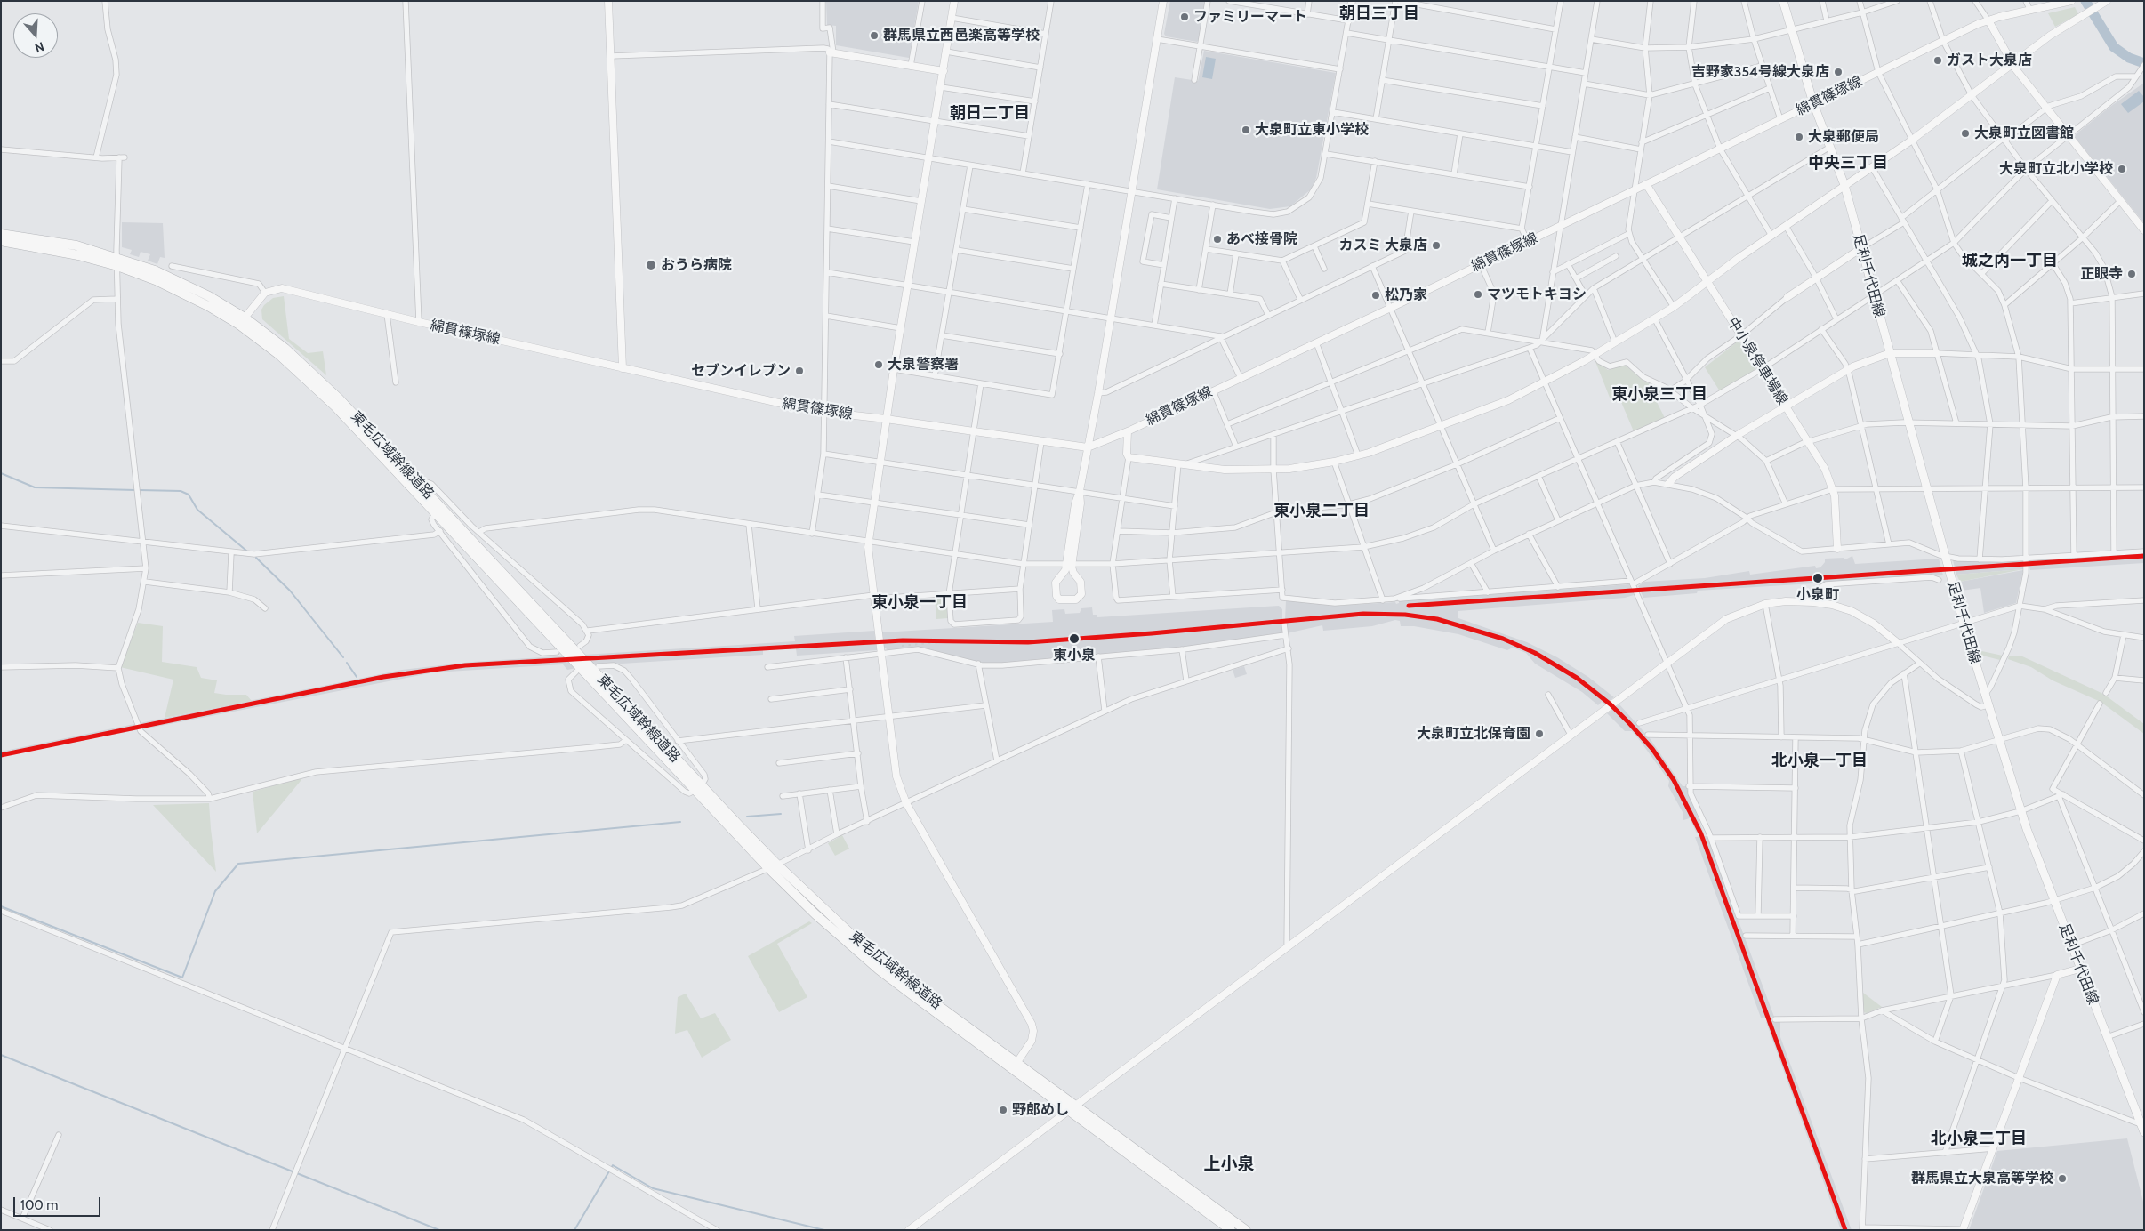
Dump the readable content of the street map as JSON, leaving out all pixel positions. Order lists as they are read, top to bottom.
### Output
{
  "streets": {
    "highway": ["東毛広域幹線道路"],
    "main road": ["足利千代田線"],
    "street": ["綿貫篠塚線", "中小泉停車場線"]
  },
  "crossings": [
    ["綿貫篠塚線", "足利千代田線"],
    ["綿貫篠塚線", "中小泉停車場線"]
  ],
  "districts": [
    "朝日三丁目",
    "朝日二丁目",
    "中央三丁目",
    "城之内一丁目",
    "東小泉三丁目",
    "東小泉二丁目",
    "東小泉一丁目",
    "北小泉一丁目",
    "北小泉二丁目",
    "上小泉"
  ],
  "places": [
    "ファミリーマート",
    "群馬県立西邑楽高等学校",
    "ガスト大泉店",
    "吉野家354号線大泉店",
    "大泉町立東小学校",
    "大泉町立図書館",
    "大泉郵便局",
    "大泉町立北小学校",
    "あべ接骨院",
    "カスミ 大泉店",
    "おうら病院",
    "正眼寺",
    "マツモトキヨシ",
    "松乃家",
    "大泉警察署",
    "セブンイレブン",
    "小泉町",
    "東小泉",
    "大泉町立北保育園",
    "野郎めし",
    "群馬県立大泉高等学校"
  ],
  "scale_bar": "100 m",
  "north": "bottom"
}
